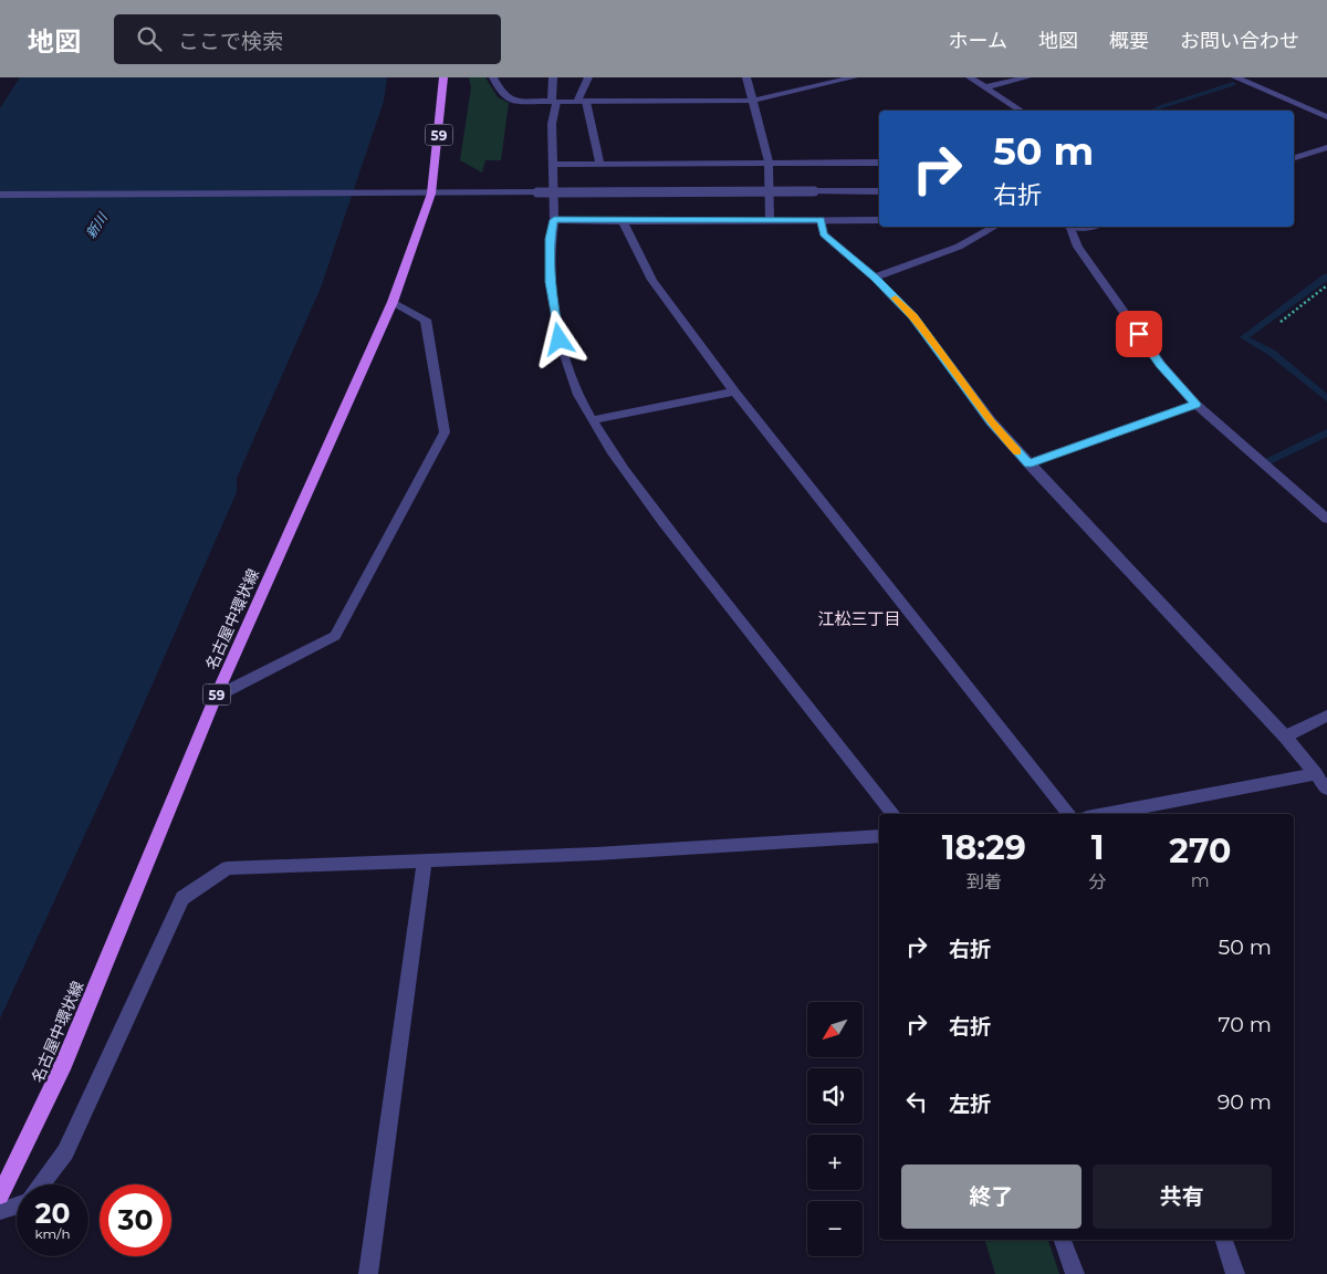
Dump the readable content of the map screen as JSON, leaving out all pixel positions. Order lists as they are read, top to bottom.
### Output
{
  "streets": {
    "main road": ["59", "名古屋中環状線"]
  },
  "districts": ["江松三丁目"],
  "water": ["新川"],
  "north": "bottom left",
  "page": {
    "header": "地図",
    "search": "ここで検索",
    "nav": [
      "ホーム",
      "地図",
      "概要",
      "お問い合わせ"
    ],
    "turn": ["50 m", "右折"],
    "eta": [
      "18:29",
      "到着",
      "1",
      "分",
      "270",
      "m"
    ],
    "list": [
      {
        "name": "右折",
        "value": "50 m"
      },
      {
        "name": "右折",
        "value": "70 m"
      },
      {
        "name": "左折",
        "value": "90 m"
      }
    ],
    "map_buttons": ["+", "−"],
    "buttons": ["終了", "共有"],
    "speed": "20 km/h",
    "limit": "30"
  }
}
